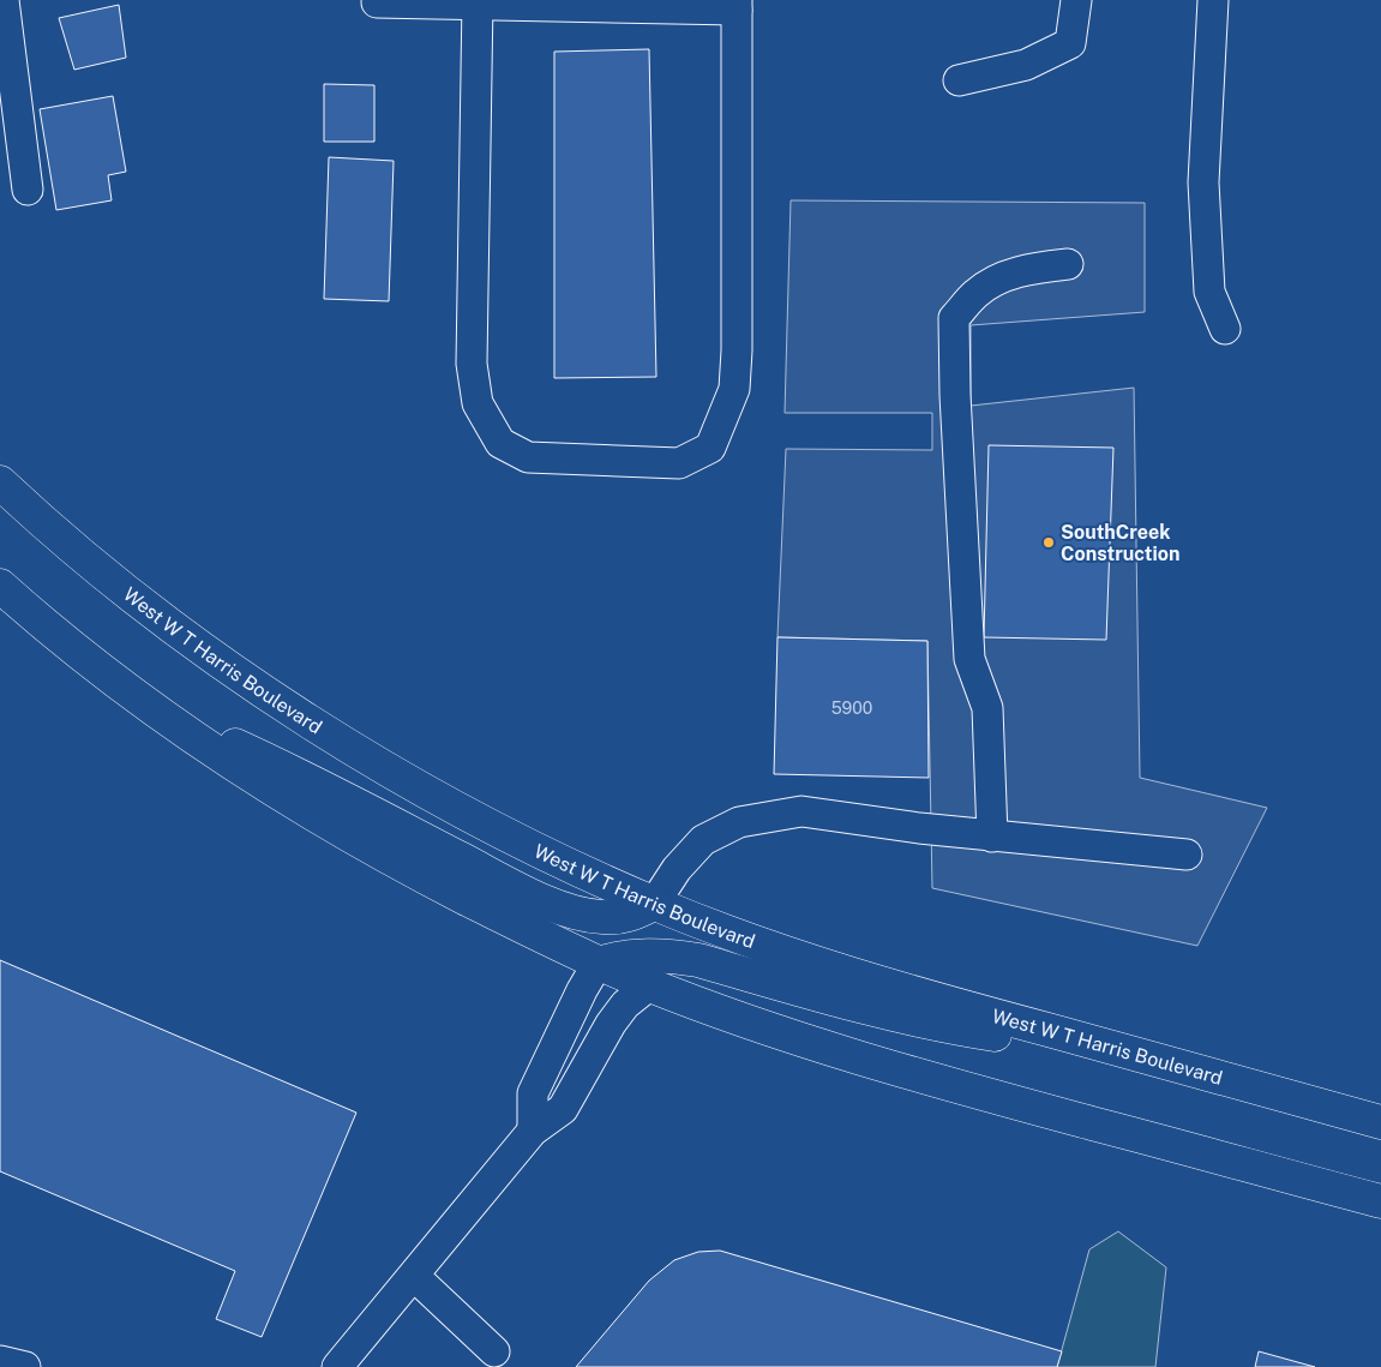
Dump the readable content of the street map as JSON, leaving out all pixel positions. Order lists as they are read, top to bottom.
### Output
{
  "streets": {
    "main road": ["West W T Harris Boulevard"]
  },
  "places": ["SouthCreek Construction"],
  "house_numbers": ["5900"]
}
